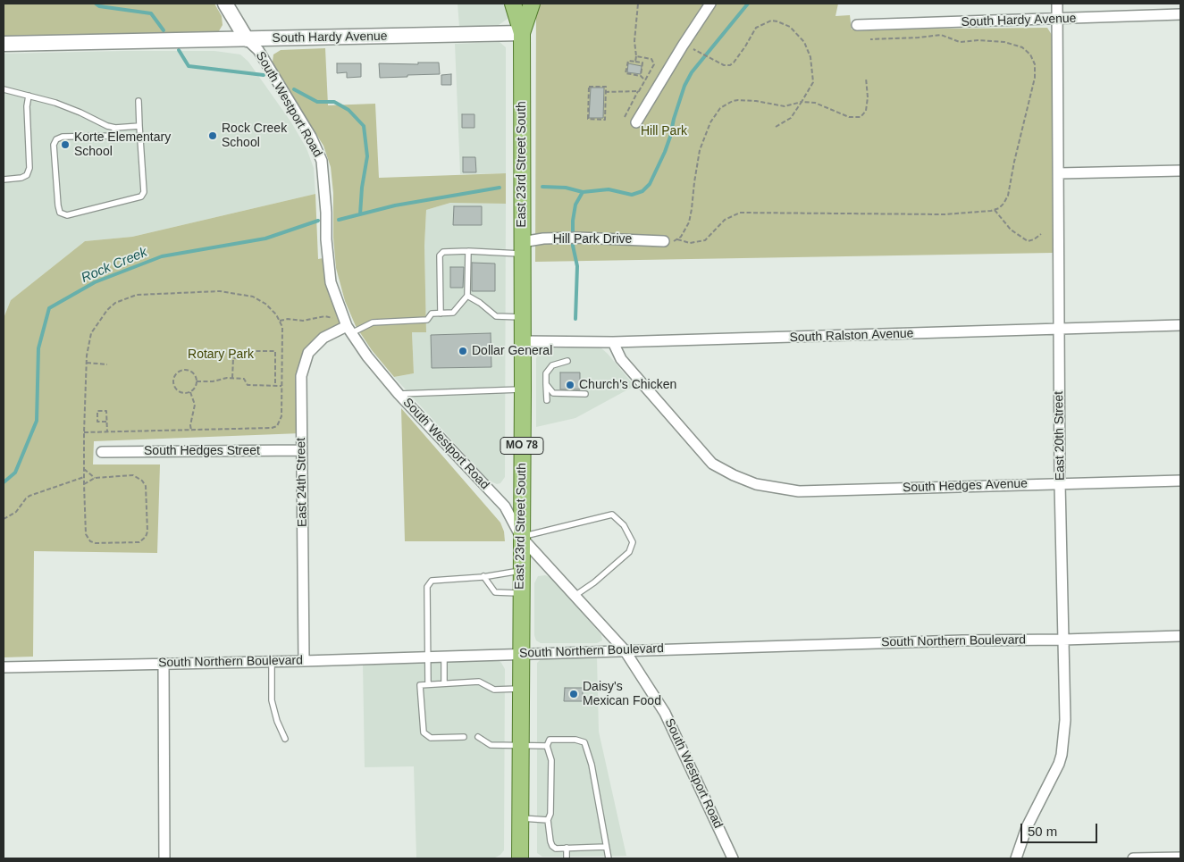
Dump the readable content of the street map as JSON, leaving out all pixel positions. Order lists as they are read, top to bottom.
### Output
{
  "streets": {
    "main road": ["East 23rd Street South", "MO 78"],
    "street": [
      "South Hardy Avenue",
      "South Westport Road",
      "Hill Park Drive",
      "South Ralston Avenue",
      "East 20th Street",
      "South Hedges Street",
      "East 24th Street",
      "South Hedges Avenue",
      "South Northern Boulevard"
    ]
  },
  "crossings": [
    ["South Hardy Avenue", "South Westport Road"],
    ["South Hardy Avenue", "East 23rd Street South"],
    ["South Hardy Avenue", "East 20th Street"],
    ["South Westport Road", "East 23rd Street South"],
    ["South Westport Road", "East 24th Street"],
    ["South Westport Road", "South Northern Boulevard"],
    ["East 23rd Street South", "Hill Park Drive"],
    ["East 23rd Street South", "South Ralston Avenue"],
    ["East 23rd Street South", "South Northern Boulevard"],
    ["South Ralston Avenue", "East 20th Street"],
    ["South Ralston Avenue", "South Hedges Avenue"],
    ["East 20th Street", "South Hedges Avenue"],
    ["East 20th Street", "South Northern Boulevard"],
    ["South Hedges Street", "East 24th Street"],
    ["East 24th Street", "South Northern Boulevard"]
  ],
  "water": ["Rock Creek"],
  "parks": ["Hill Park", "Rotary Park"],
  "places": [
    "Rock Creek School",
    "Korte Elementary School",
    "Dollar General",
    "Church's Chicken",
    "Daisy's Mexican Food"
  ],
  "scale_bar": "50 m"
}
